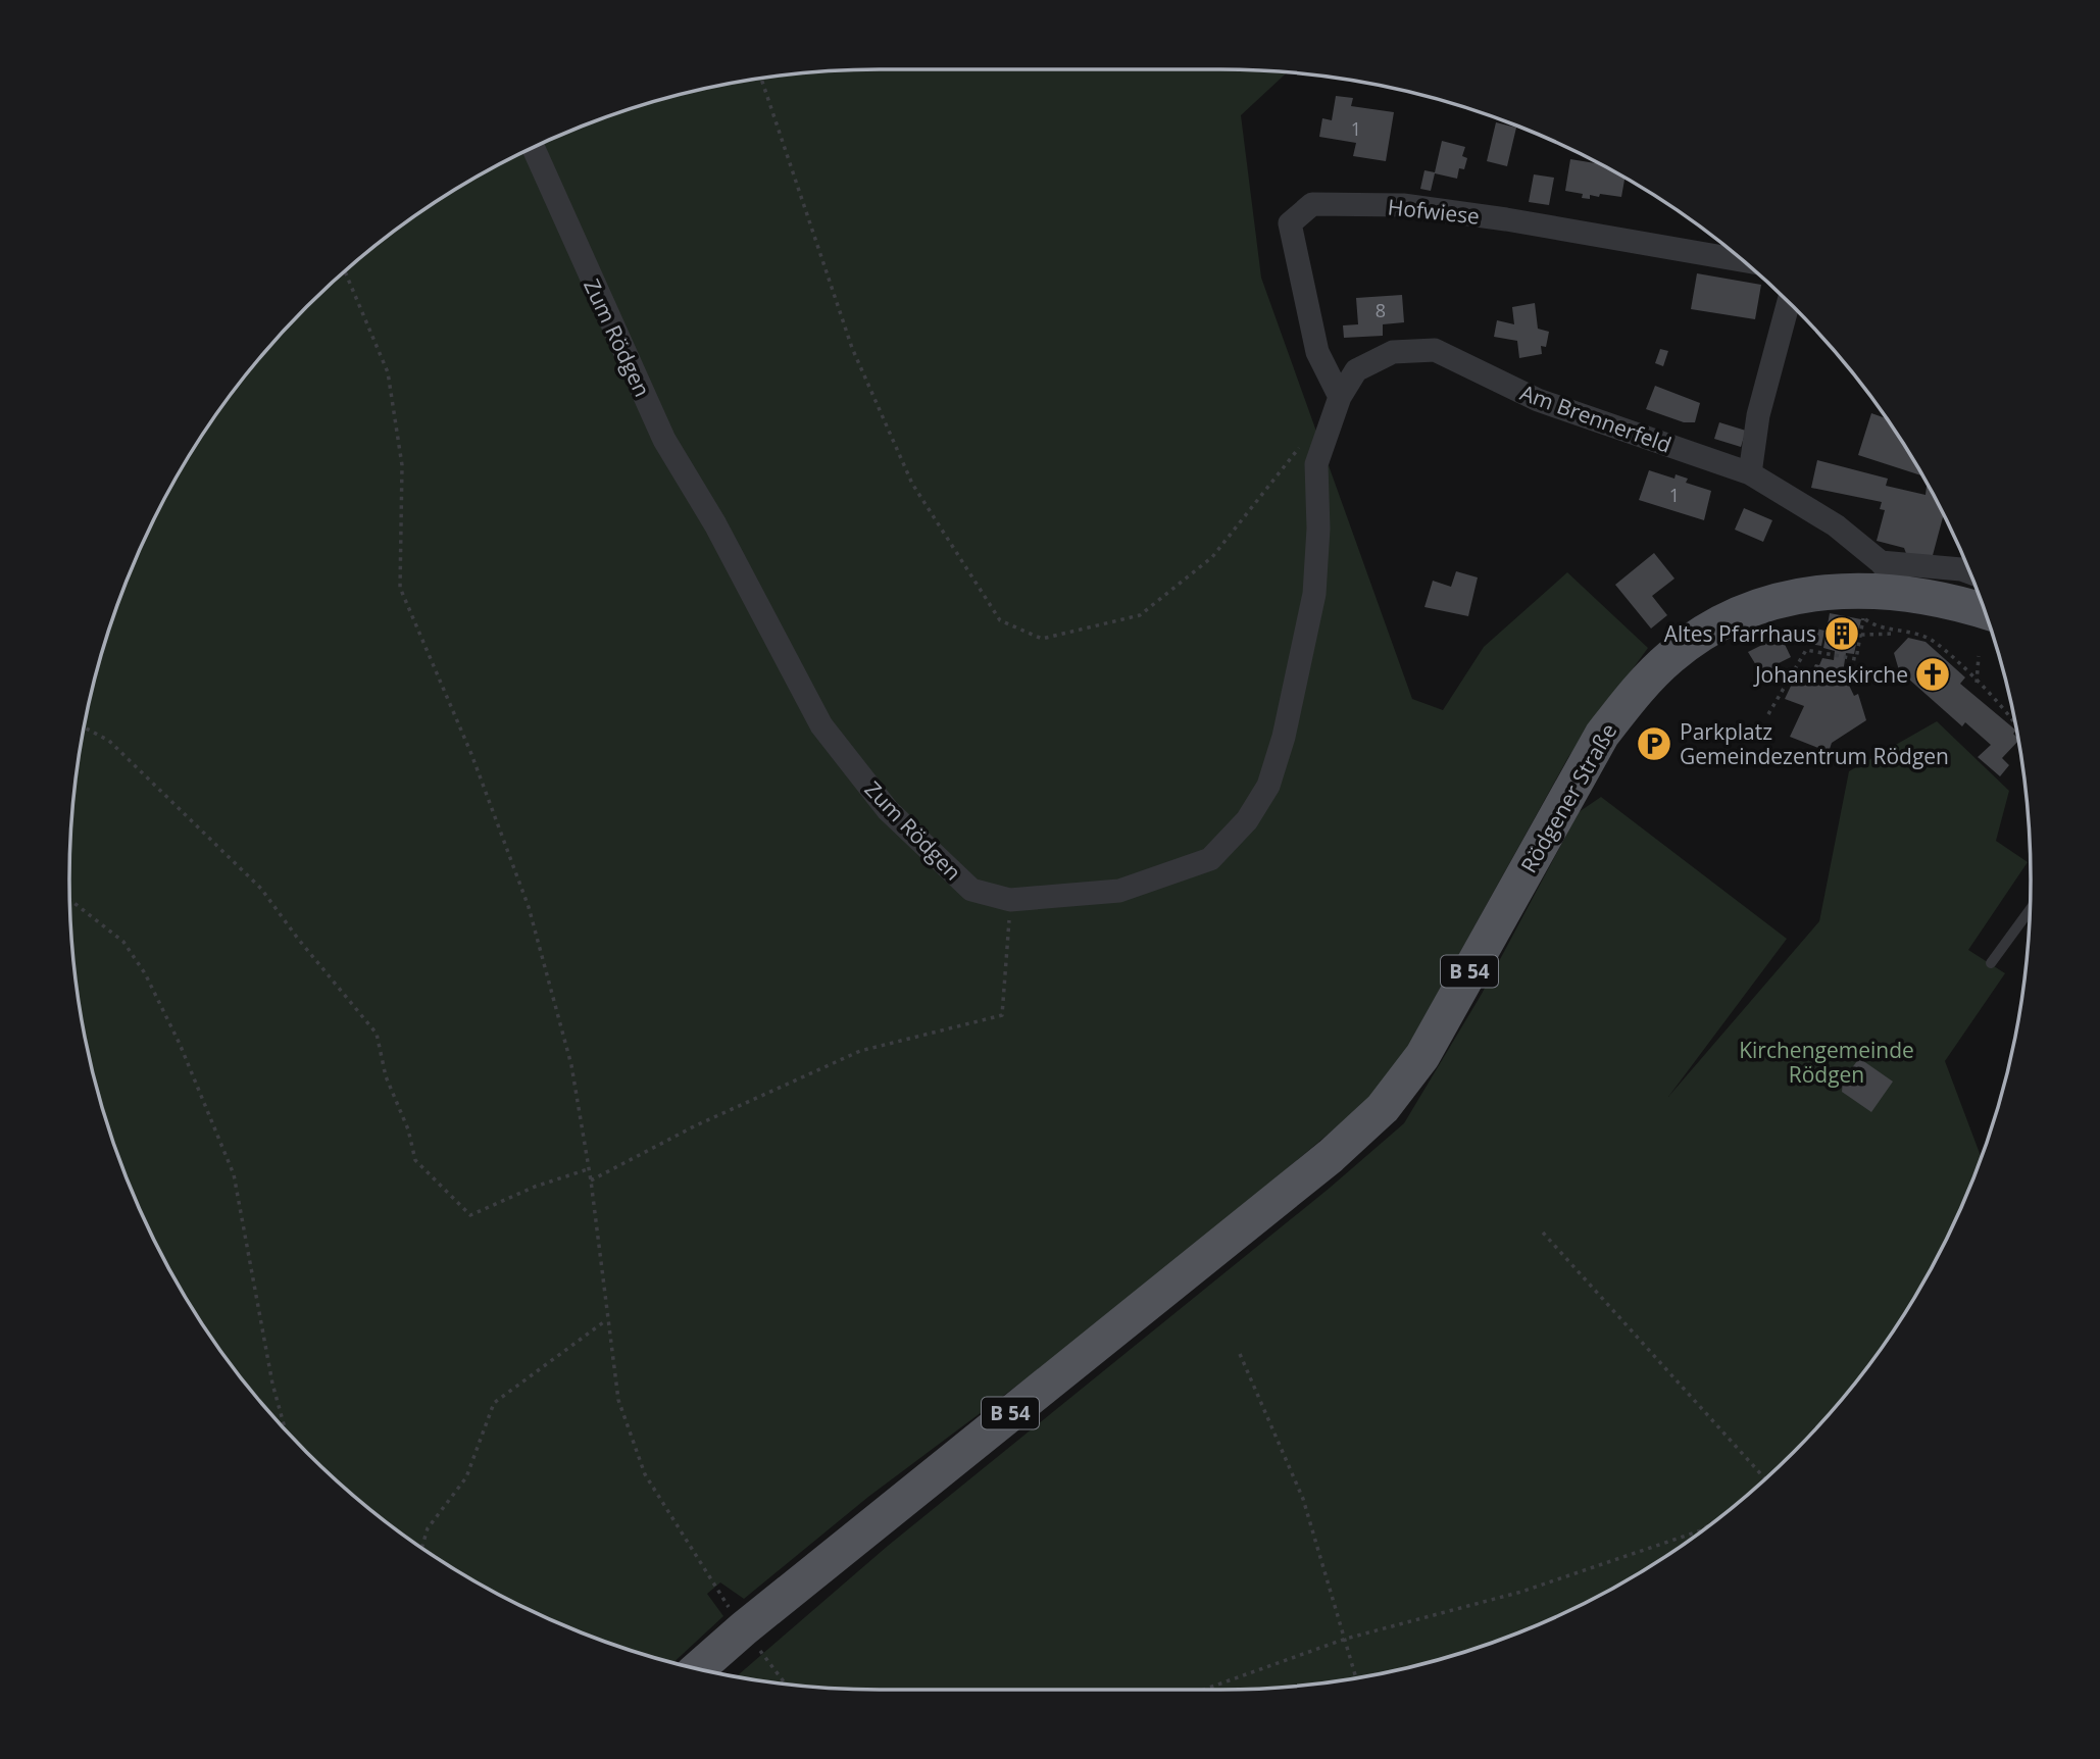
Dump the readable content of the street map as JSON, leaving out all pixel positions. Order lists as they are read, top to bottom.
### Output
{
  "streets": {
    "main road": ["Rödgener Straße", "B 54"],
    "street": ["Hofwiese", "Zum Rödgen", "Am Brennerfeld"]
  },
  "crossings": [
    ["Hofwiese", "Am Brennerfeld"],
    ["Zum Rödgen", "Am Brennerfeld"],
    ["Am Brennerfeld", "Rödgener Straße"],
    ["Rödgener Straße", "B 54"]
  ],
  "parks": ["Kirchengemeinde Rödgen"],
  "places": {
    "building": ["Altes Pfarrhaus"],
    "church": ["Johanneskirche"],
    "parking": ["Parkplatz Gemeindezentrum Rödgen"]
  },
  "house_numbers": ["1", "8", "1"]
}
